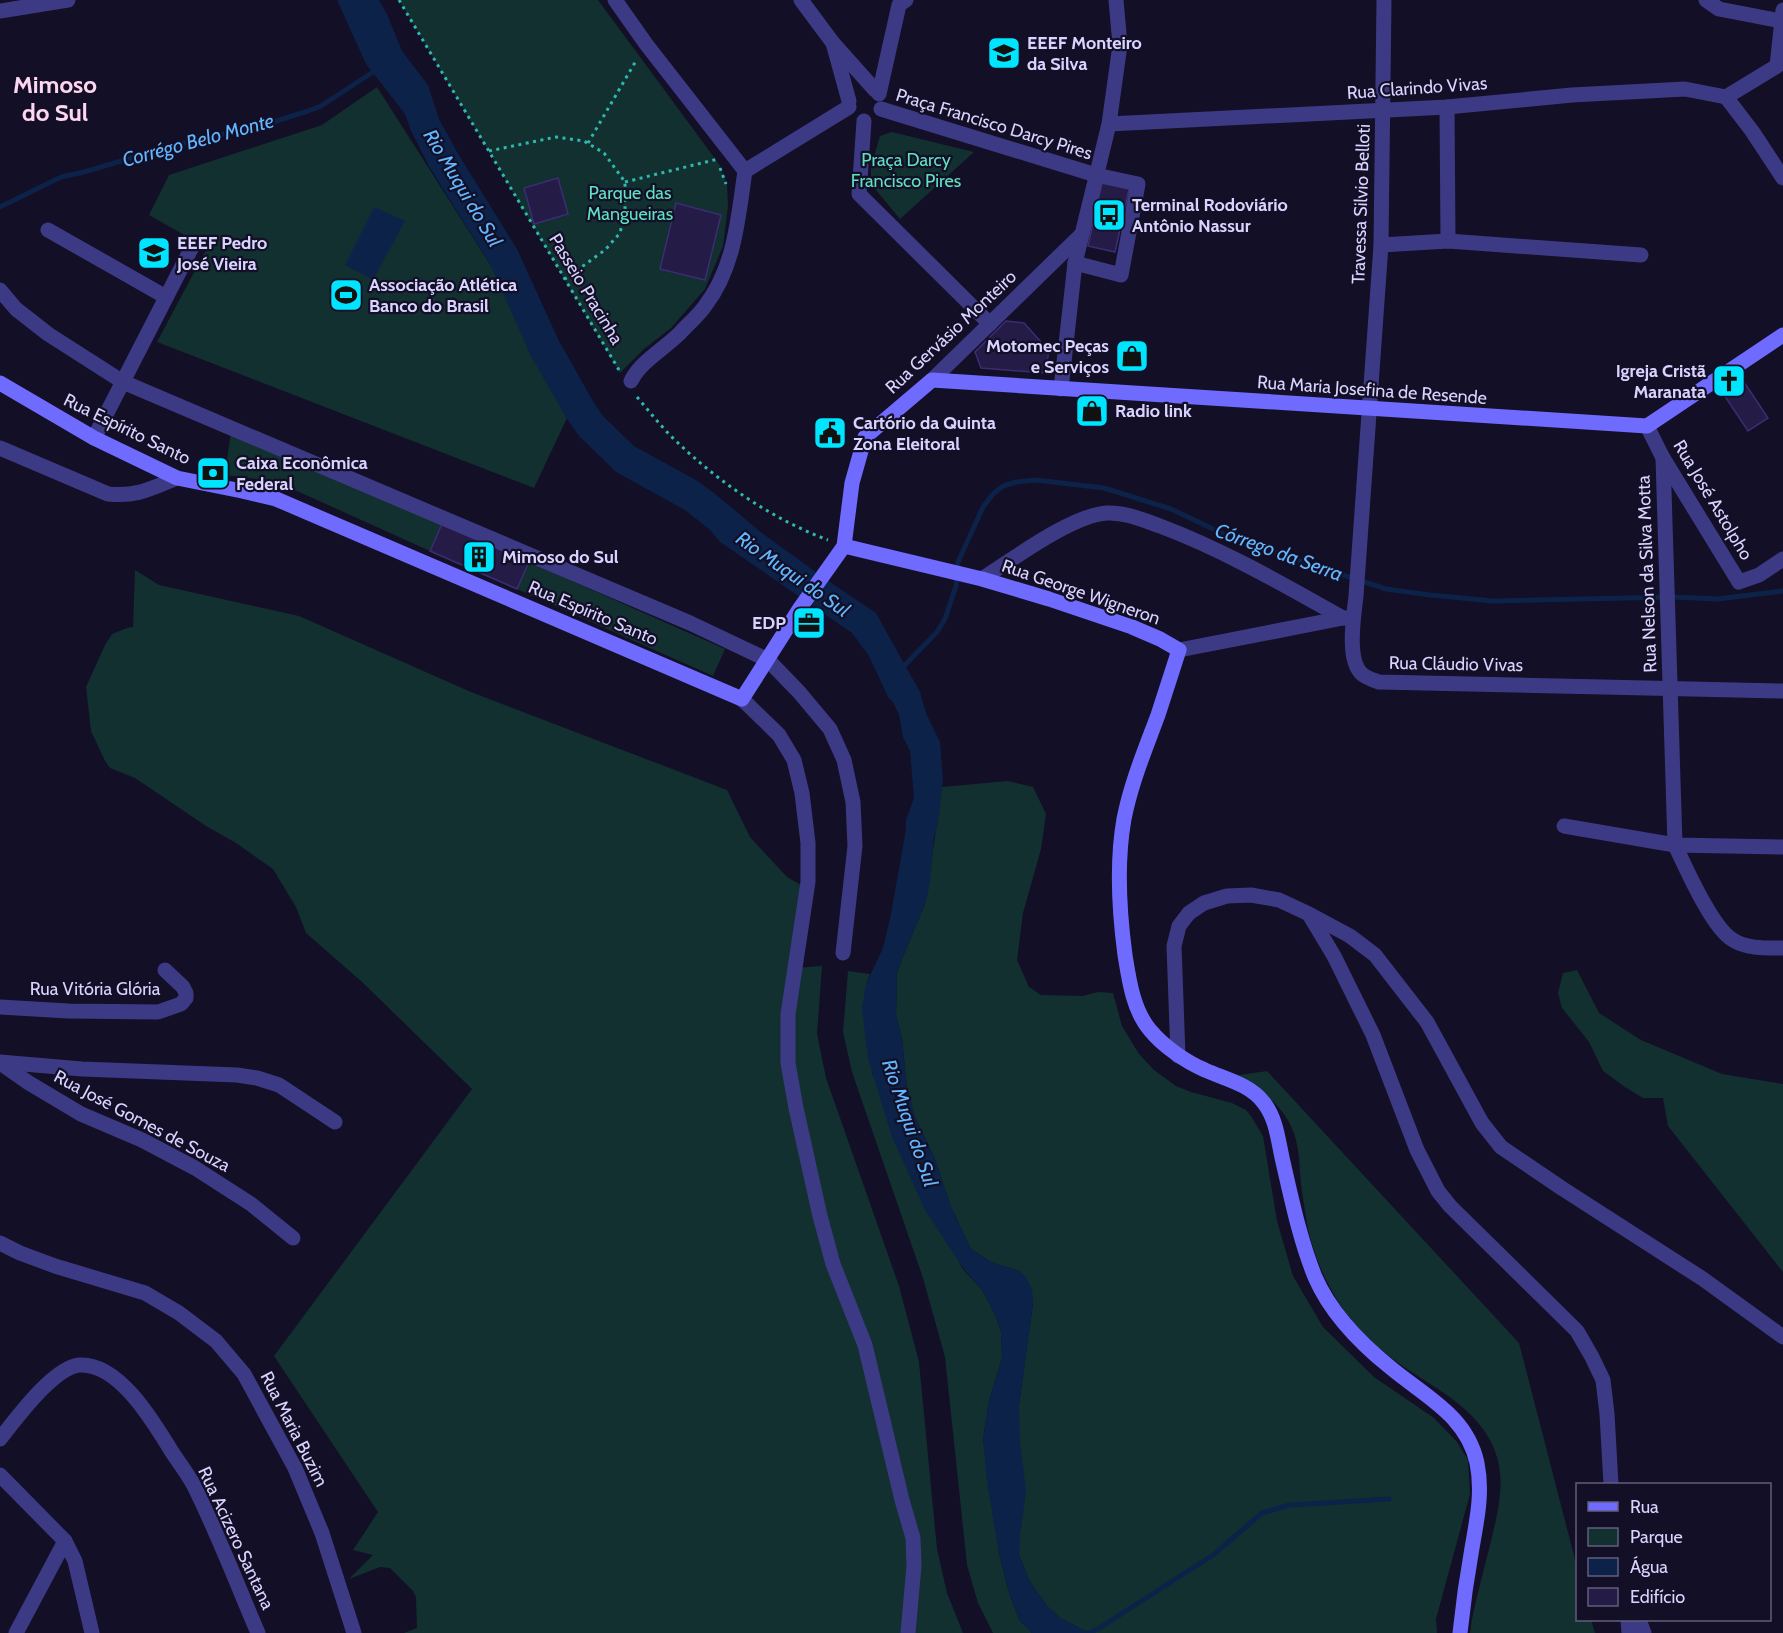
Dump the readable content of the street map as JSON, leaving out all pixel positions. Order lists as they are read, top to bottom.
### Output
{
  "streets": {
    "main road": [
      "Rua Gervásio Monteiro",
      "Rua Maria Josefina de Resende",
      "Rua Espírito Santo",
      "Rua George Wigneron"
    ],
    "street": [
      "Rua Clarindo Vivas",
      "Praça Francisco Darcy Pires",
      "Travessa Silvio Belloti",
      "Rua José Astolpho",
      "Rua Nelson da Silva Motta",
      "Rua Cláudio Vivas",
      "Rua Vitória Glória",
      "Rua José Gomes de Souza",
      "Rua Maria Buzim",
      "Rua Acizero Santana"
    ],
    "path": ["Passeio Pracinha"]
  },
  "crossings": [
    ["Rua Clarindo Vivas", "Travessa Silvio Belloti"],
    ["Travessa Silvio Belloti", "Rua Maria Josefina de Resende"],
    ["Travessa Silvio Belloti", "Rua Cláudio Vivas"],
    ["Passeio Pracinha", "Rua Gervásio Monteiro"],
    ["Passeio Pracinha", "Rua George Wigneron"],
    ["Rua Gervásio Monteiro", "Rua Maria Josefina de Resende"],
    ["Rua Gervásio Monteiro", "Rua George Wigneron"],
    ["Rua Maria Josefina de Resende", "Rua José Astolpho"],
    ["Rua Maria Josefina de Resende", "Rua Cláudio Vivas"],
    ["Rua José Astolpho", "Rua Nelson da Silva Motta"],
    ["Rua Nelson da Silva Motta", "Rua Cláudio Vivas"]
  ],
  "districts": ["Mimoso do Sul"],
  "water": ["Corrégo Belo Monte", "Rio Muqui do Sul", "Córrego da Serra"],
  "parks": ["Praça Darcy Francisco Pires", "Parque das Mangueiras"],
  "places": {
    "school or university": ["EEEF Monteiro da Silva", "EEEF Pedro José Vieira"],
    "bus stop": ["Terminal Rodoviário Antônio Nassur"],
    "sports": ["Associação Atlética Banco do Brasil"],
    "shop": ["Motomec Peças e Serviços", "Radio link"],
    "church": ["Igreja Cristã Maranata"],
    "public building": ["Cartório da Quinta Zona Eleitoral"],
    "bank": ["Caixa Econômica Federal"],
    "building": ["Mimoso do Sul"],
    "office": ["EDP"]
  },
  "legend": [
    "Rua",
    "Parque",
    "Água",
    "Edifício"
  ]
}
